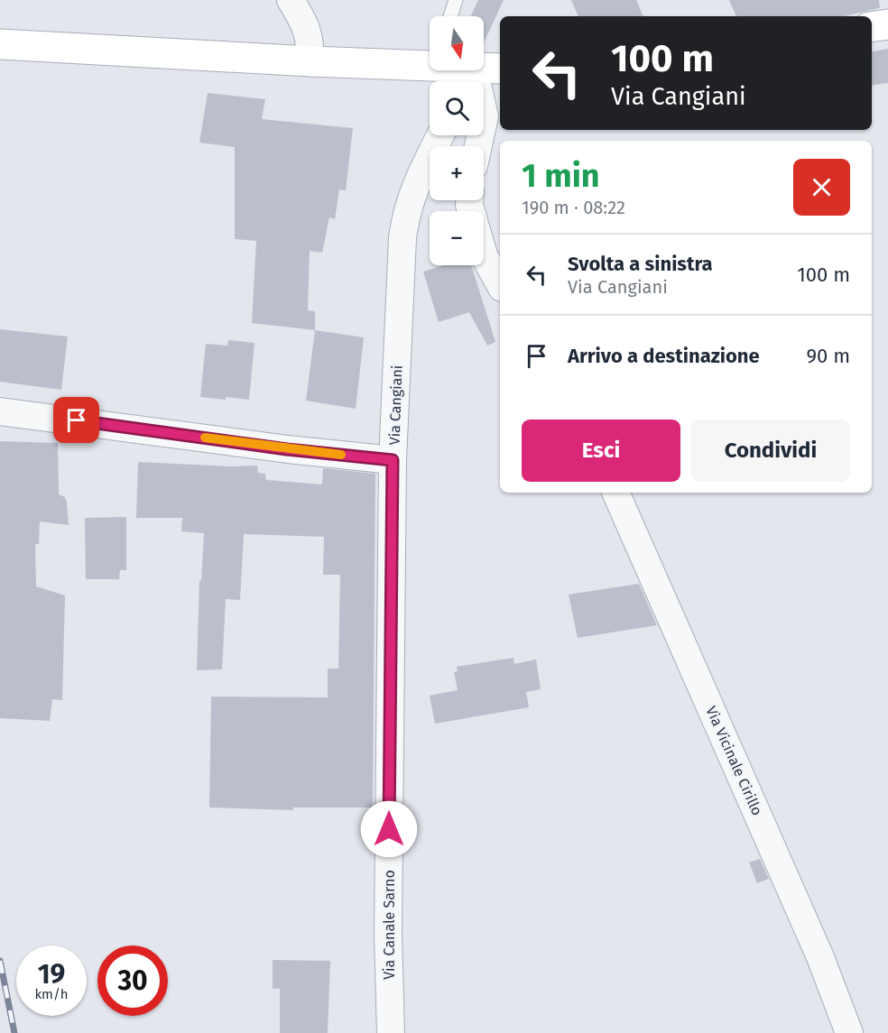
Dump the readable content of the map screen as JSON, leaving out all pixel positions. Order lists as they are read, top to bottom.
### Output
{
  "streets": {
    "street": ["Via Cangiani", "Via Vicinale Cirillo", "Via Canale Sarno"]
  },
  "crossings": [
    ["Via Cangiani", "Via Canale Sarno"]
  ],
  "north": "bottom",
  "page": {
    "map_buttons": ["+", "−"],
    "turn": ["100 m", "Via Cangiani"],
    "heading": ["1 min", "190 m · 08:22"],
    "list": [
      {
        "name": "Svolta a sinistra",
        "note": "Via Cangiani",
        "value": "100 m"
      },
      {
        "name": "Arrivo a destinazione",
        "value": "90 m"
      }
    ],
    "buttons": ["Esci", "Condividi"],
    "speed": "19 km/h",
    "limit": "30"
  }
}
